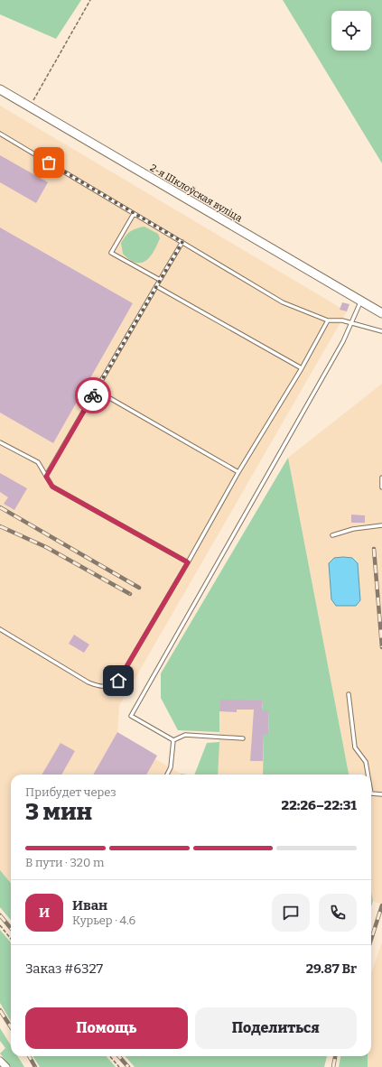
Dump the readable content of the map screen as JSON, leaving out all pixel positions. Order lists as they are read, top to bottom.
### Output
{
  "streets": {
    "street": ["2-я Шклоўская вуліца"]
  },
  "page": {
    "heading": ["3 мин", "Прибудет через", "22:26–22:31"],
    "panel": [
      "Иван",
      "Курьер · 4.6",
      "Заказ #6327",
      "29.87 Br"
    ],
    "bar": "В пути · 320 m",
    "round": "И",
    "buttons": ["Помощь", "Поделиться"]
  }
}
